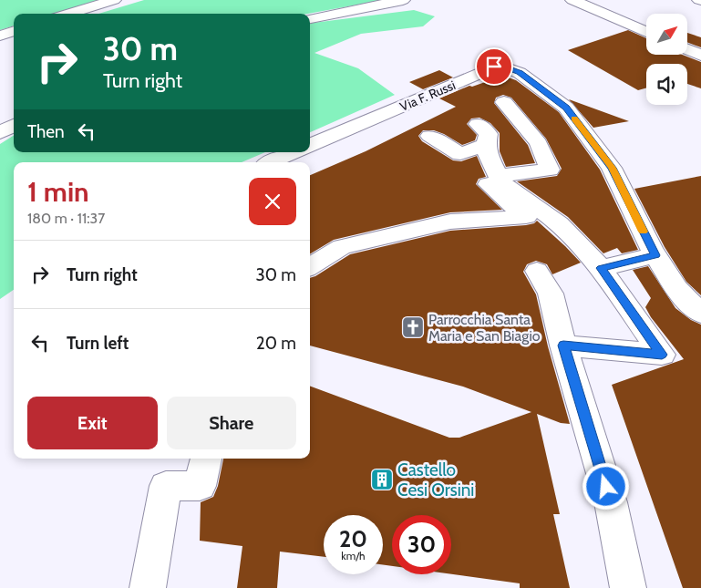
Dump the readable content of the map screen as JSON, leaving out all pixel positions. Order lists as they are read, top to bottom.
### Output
{
  "streets": {
    "street": ["Via F. Russi"]
  },
  "places": {
    "church": ["Parrocchia Santa Maria e San Biagio"],
    "building": ["Castello Cesi Orsini"]
  },
  "north": "top right",
  "page": {
    "turn": ["30 m", "Turn right"],
    "then": "Then",
    "heading": ["1 min", "180 m · 11:37"],
    "list": [
      {
        "name": "Turn right",
        "value": "30 m"
      },
      {
        "name": "Turn left",
        "value": "20 m"
      }
    ],
    "buttons": ["Exit", "Share"],
    "speed": "20 km/h",
    "limit": "30"
  }
}
